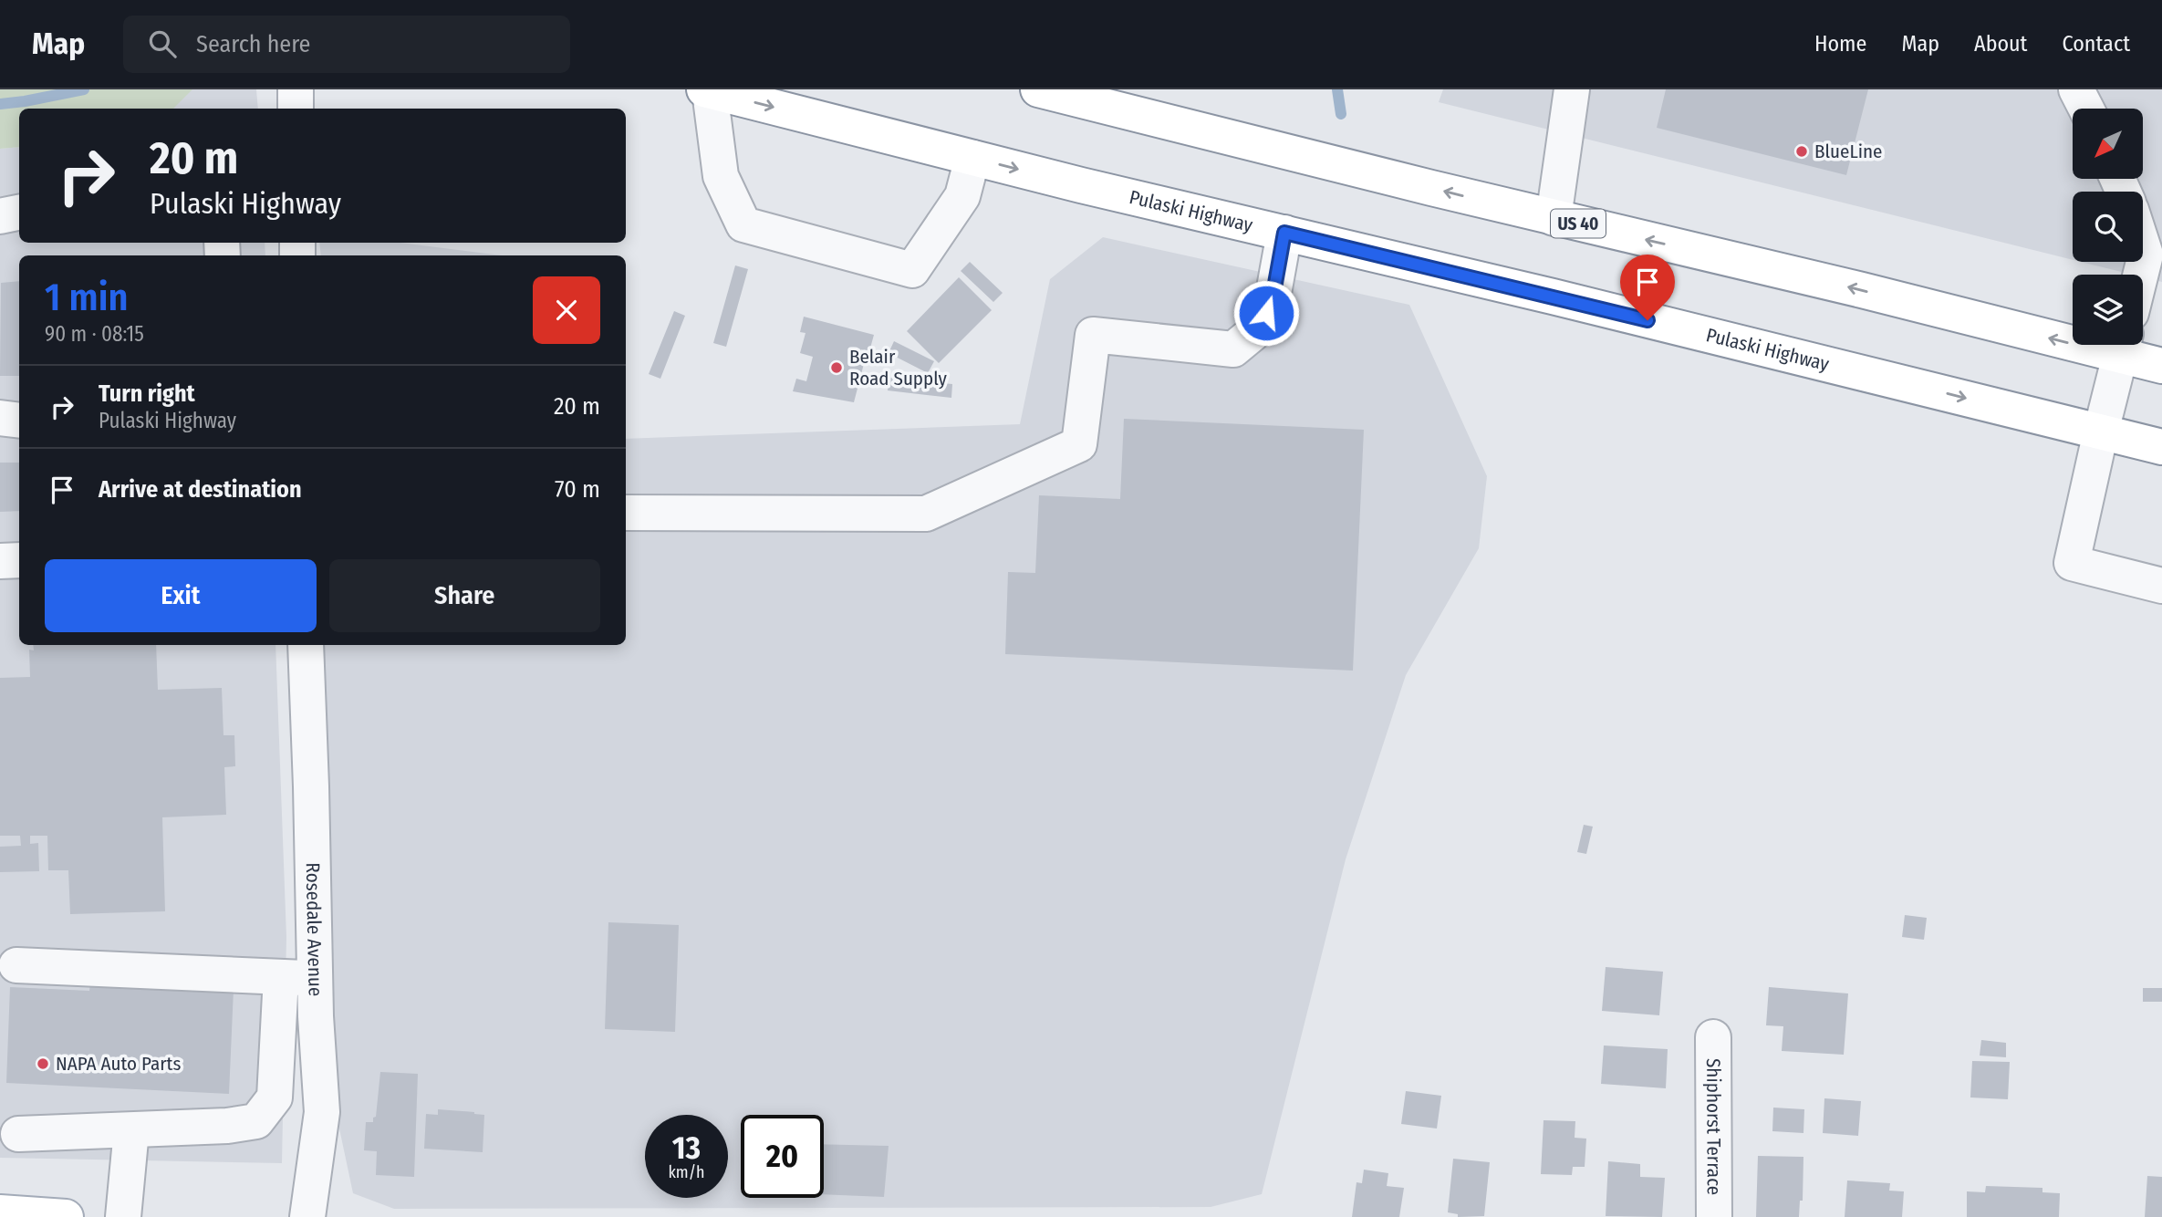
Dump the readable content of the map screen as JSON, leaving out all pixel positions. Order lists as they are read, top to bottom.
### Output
{
  "streets": {
    "main road": ["Pulaski Highway", "US 40"],
    "street": ["Rosedale Avenue", "Shiphorst Terrace"]
  },
  "places": ["BlueLine", "Belair Road Supply", "NAPA Auto Parts"],
  "north": "bottom left",
  "page": {
    "header": "Map",
    "search": "Search here",
    "nav": [
      "Home",
      "Map",
      "About",
      "Contact"
    ],
    "turn": ["20 m", "Pulaski Highway"],
    "heading": ["1 min", "90 m · 08:15"],
    "list": [
      {
        "name": "Turn right",
        "note": "Pulaski Highway",
        "value": "20 m"
      },
      {
        "name": "Arrive at destination",
        "value": "70 m"
      }
    ],
    "buttons": ["Exit", "Share"],
    "speed": "13 km/h",
    "limit": "20"
  }
}
